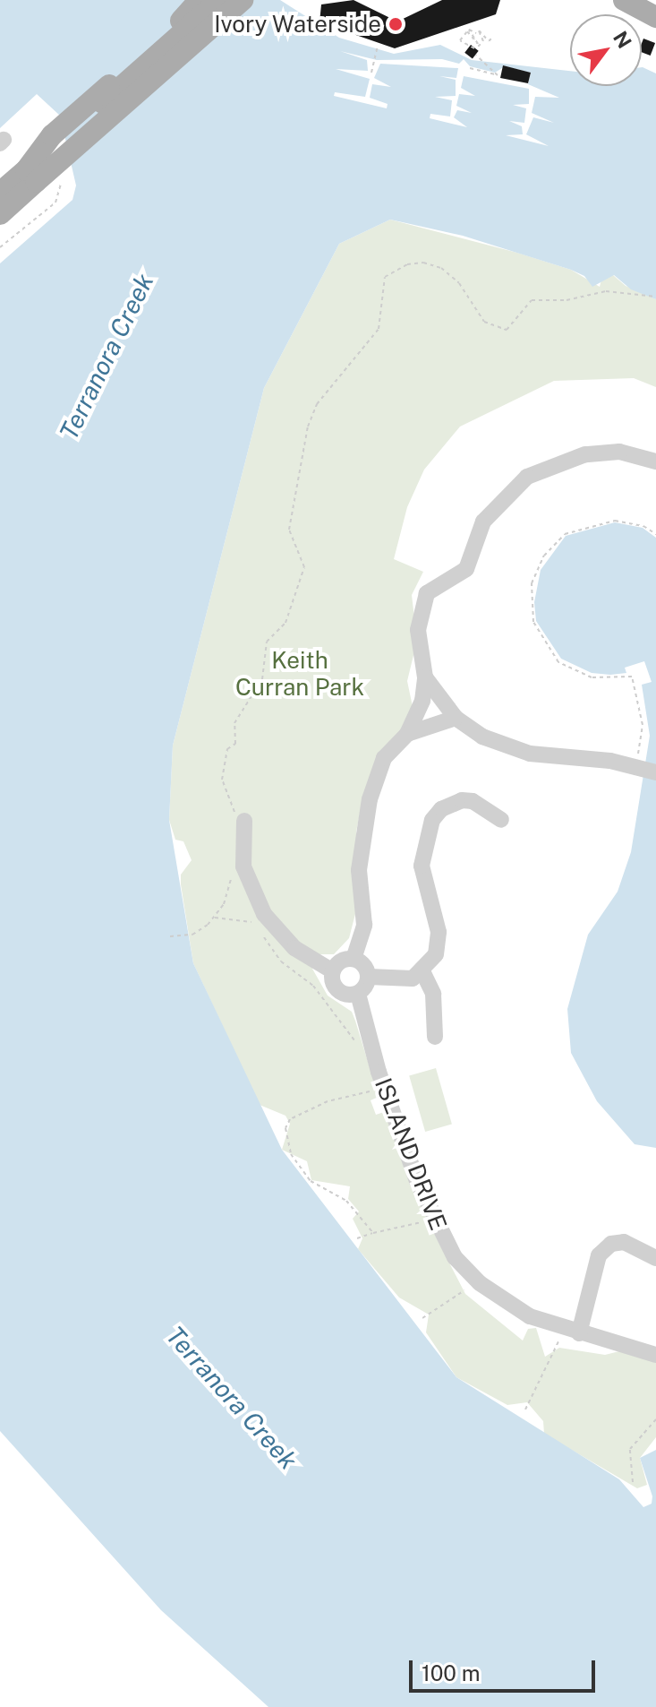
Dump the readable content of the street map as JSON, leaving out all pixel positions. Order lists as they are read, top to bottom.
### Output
{
  "streets": {
    "street": ["ISLAND DRIVE"]
  },
  "water": ["Terranora Creek"],
  "parks": ["Keith Curran Park"],
  "places": ["Ivory Waterside"],
  "scale_bar": "100 m",
  "north": "top right"
}
